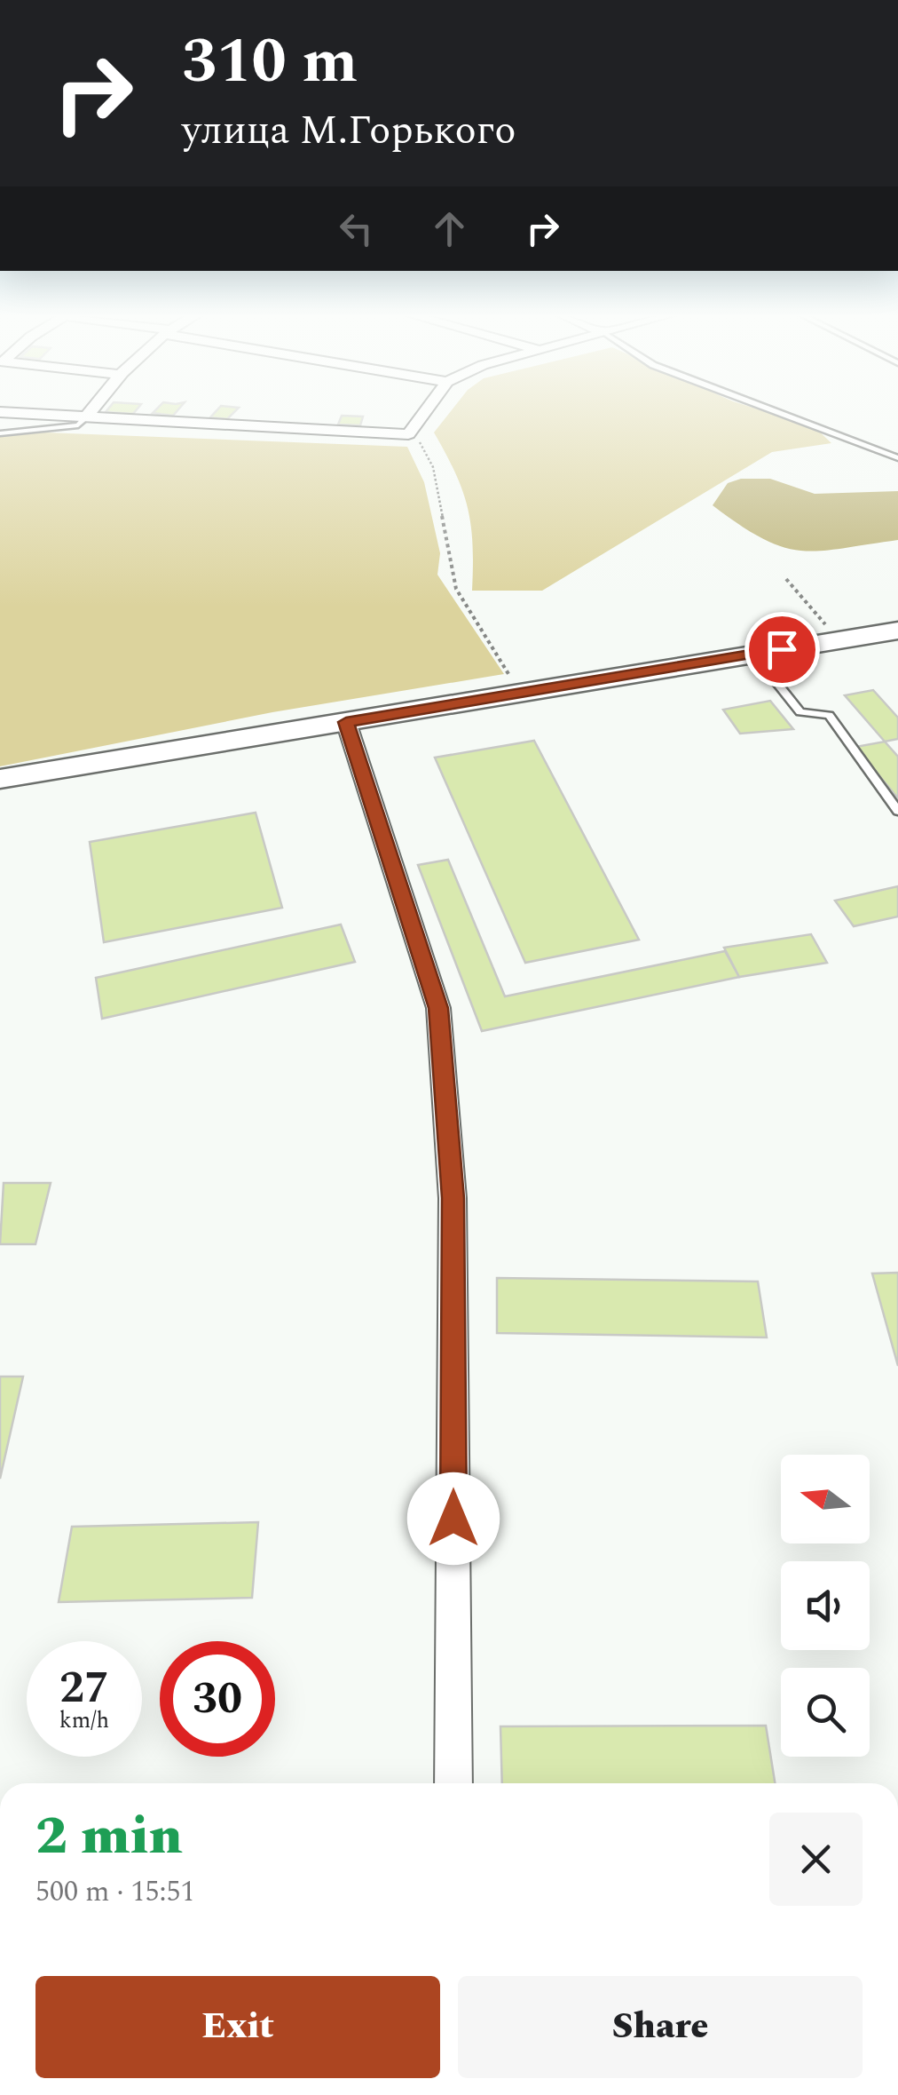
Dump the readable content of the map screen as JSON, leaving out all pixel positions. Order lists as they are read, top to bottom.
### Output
{
  "north": "left",
  "page": {
    "turn": ["310 m", "улица М.Горького"],
    "speed": "27 km/h",
    "limit": "30",
    "heading": ["2 min", "500 m · 15:51"],
    "buttons": ["Exit", "Share"]
  }
}
